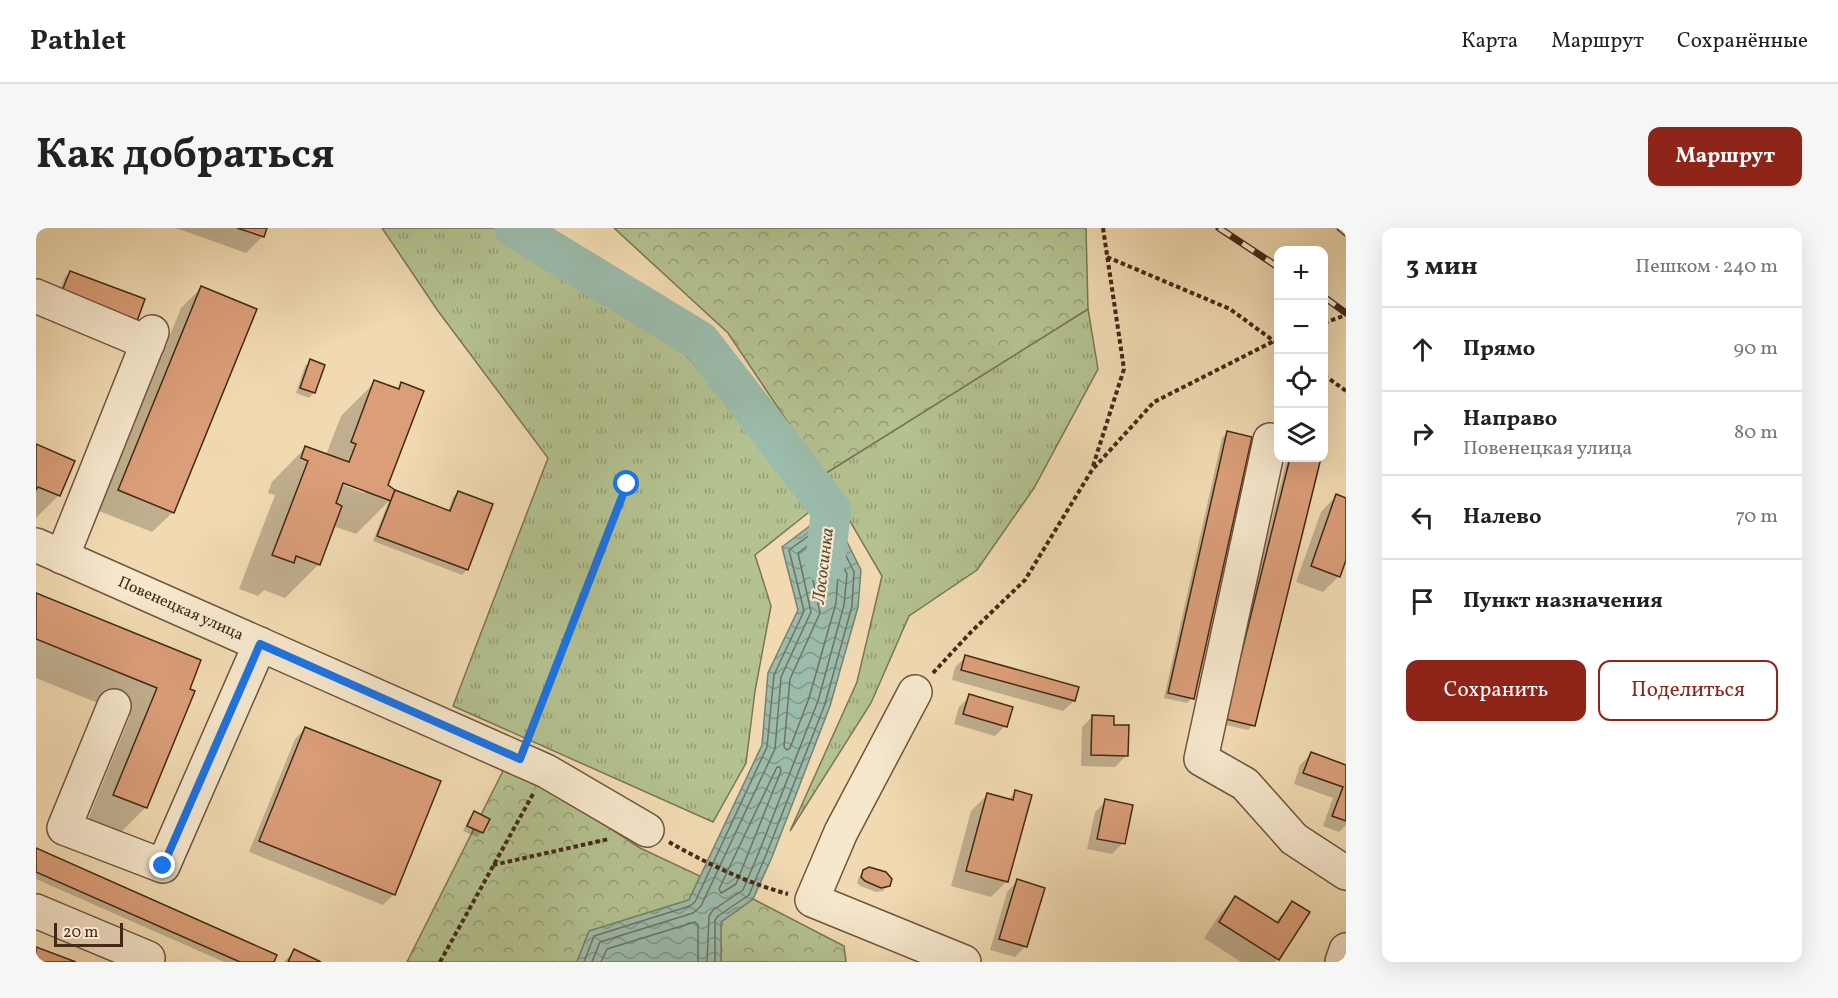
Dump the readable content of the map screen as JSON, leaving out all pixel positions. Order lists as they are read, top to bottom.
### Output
{
  "streets": {
    "street": ["Повенецкая улица"]
  },
  "water": ["Лососинка"],
  "scale_bar": "20 m",
  "page": {
    "header": "Pathlet",
    "nav": ["Карта", "Маршрут", "Сохранённые"],
    "title": "Как добраться",
    "buttons": [
      "Маршрут",
      ["Сохранить", "Поделиться"]
    ],
    "heading": ["3 мин", "Пешком · 240 m"],
    "map_buttons": ["+", "−"],
    "list": [
      ["Прямо", "90 m"],
      ["Направо", "Повенецкая улица", "80 m"],
      ["Налево", "70 m"],
      "Пункт назначения"
    ],
    "scale": "20 m"
  }
}
